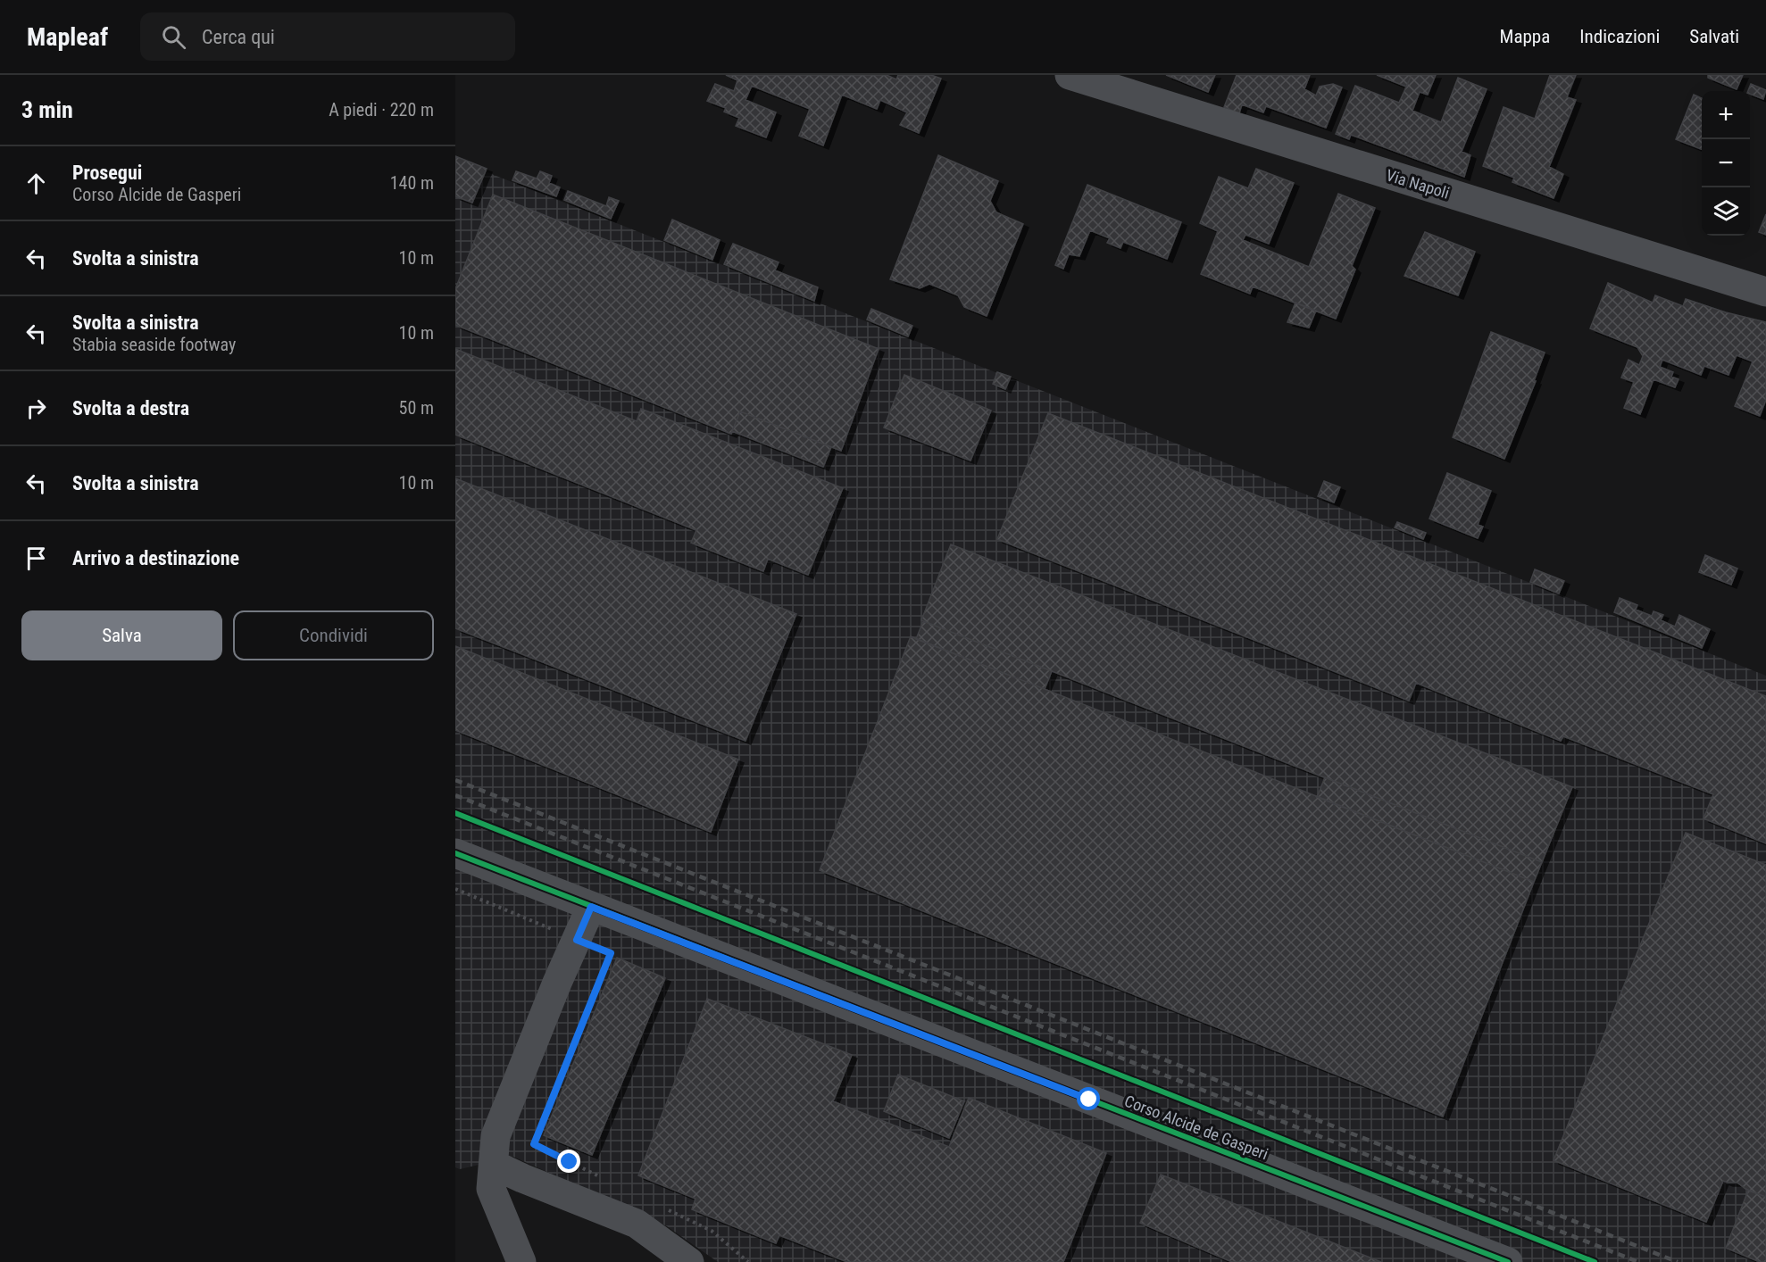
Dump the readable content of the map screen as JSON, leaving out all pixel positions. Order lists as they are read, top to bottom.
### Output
{
  "streets": {
    "street": ["Via Napoli", "Corso Alcide de Gasperi"]
  },
  "page": {
    "header": "Mapleaf",
    "search": "Cerca qui",
    "nav": ["Mappa", "Indicazioni", "Salvati"],
    "heading": ["3 min", "A piedi · 220 m"],
    "map_buttons": ["+", "−"],
    "list": [
      ["Prosegui", "Corso Alcide de Gasperi", "140 m"],
      ["Svolta a sinistra", "10 m"],
      ["Svolta a sinistra", "Stabia seaside footway", "10 m"],
      ["Svolta a destra", "50 m"],
      ["Svolta a sinistra", "10 m"],
      "Arrivo a destinazione"
    ],
    "buttons": ["Salva", "Condividi"]
  }
}
